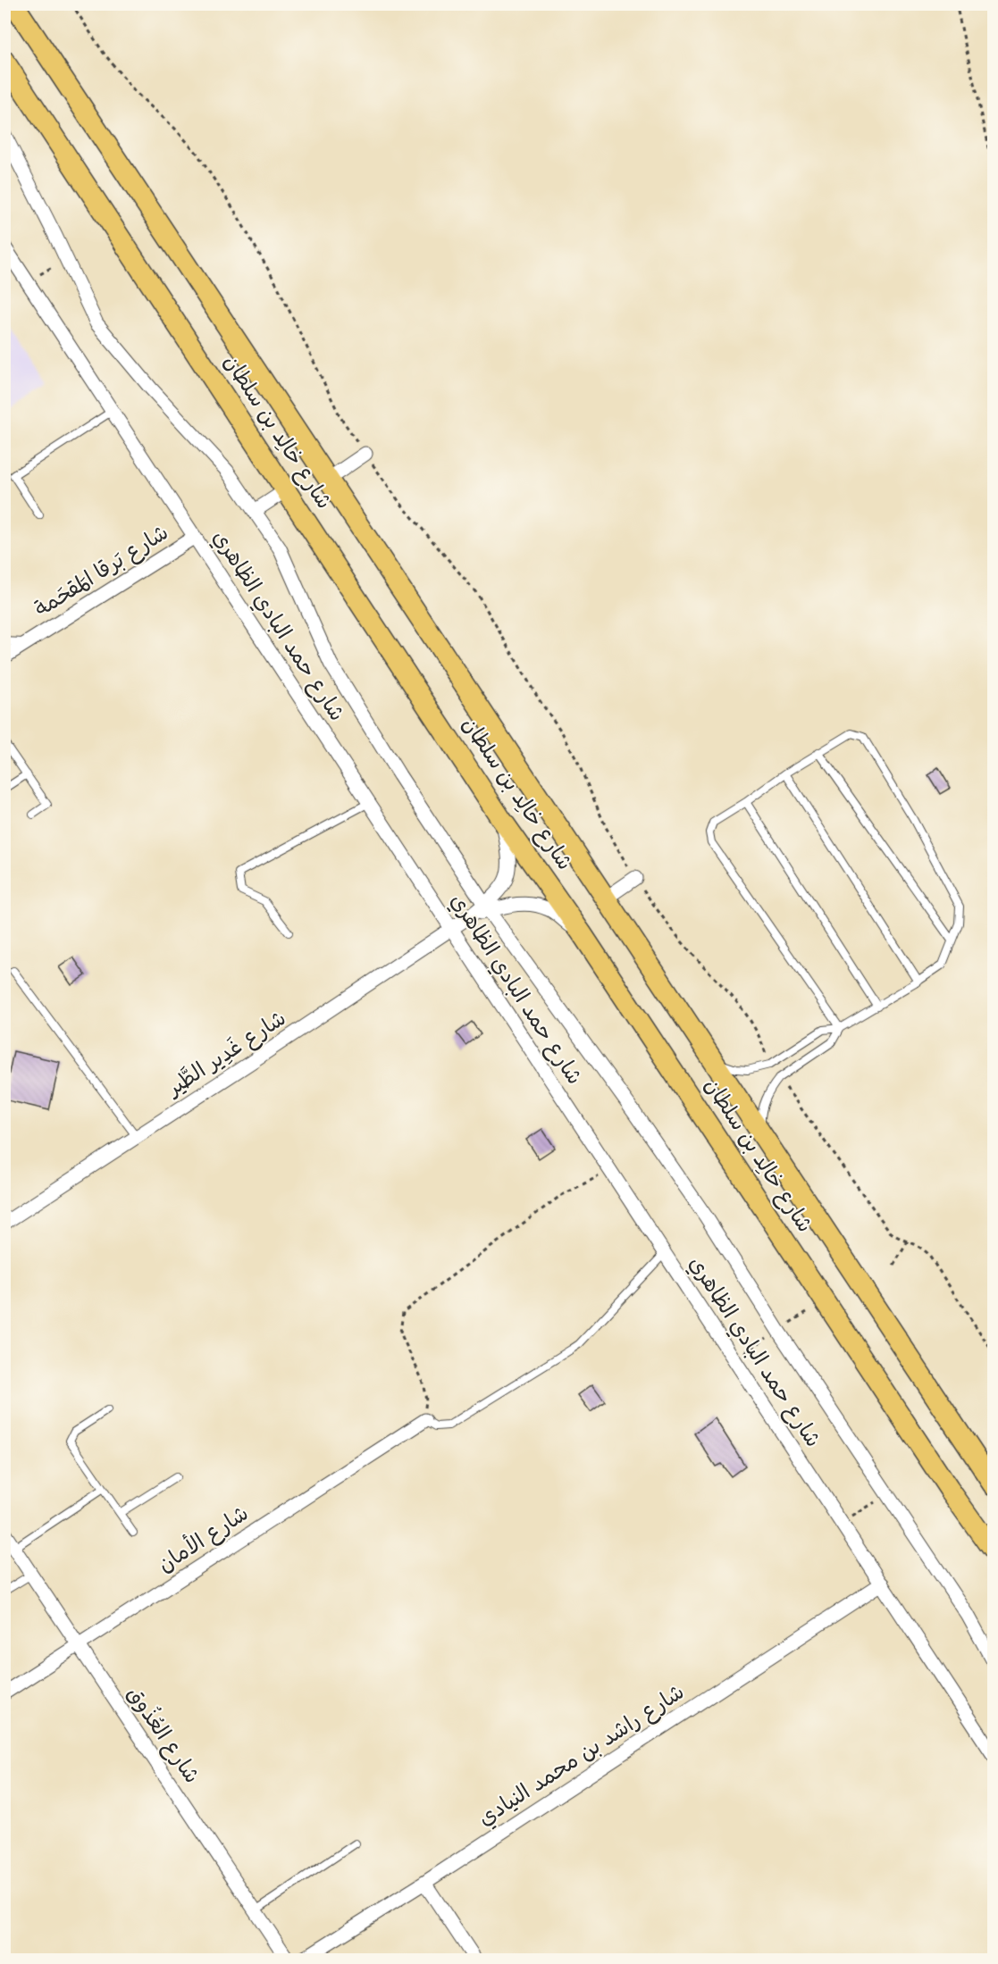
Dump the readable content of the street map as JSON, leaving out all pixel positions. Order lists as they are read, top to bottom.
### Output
{
  "streets": {
    "main road": ["شارع خالِد بن سلطان"],
    "street": [
      "شارع بَرقا المَقحَمة",
      "شارع حمد البادي الظاهري",
      "شارع غَدِير الطَّير",
      "شارع الأمان",
      "شارع العُذُوق",
      "شارع راشد بن محمد النيادي"
    ]
  },
  "crossings": [
    ["شارع خالِد بن سلطان", "شارع غَدِير الطَّير"],
    ["شارع بَرقا المَقحَمة", "شارع حمد البادي الظاهري"],
    ["شارع حمد البادي الظاهري", "شارع غَدِير الطَّير"],
    ["شارع حمد البادي الظاهري", "شارع راشد بن محمد النيادي"],
    ["شارع الأمان", "شارع العُذُوق"]
  ]
}
